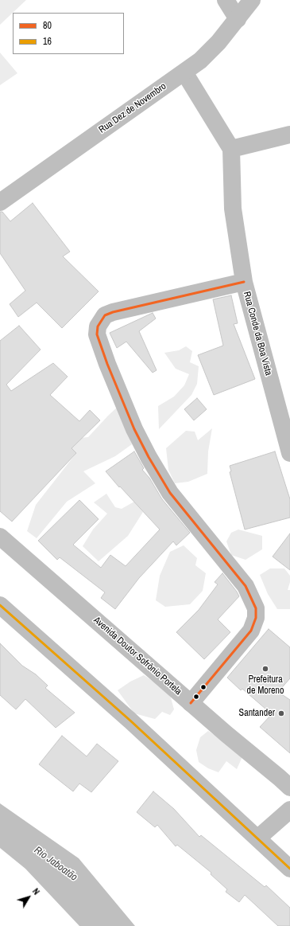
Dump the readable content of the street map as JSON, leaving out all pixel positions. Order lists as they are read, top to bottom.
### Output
{
  "streets": {
    "street": ["Rua Dez de Novembro", "Rua Conde da Boa Vista", "Avenida Doutor Sofrônio Portela"]
  },
  "water": ["Rio Jaboatão"],
  "places": ["Prefeitura de Moreno", "Santander"],
  "lines": ["transit line 80", "transit line 16"],
  "legend": ["80", "16"],
  "north": "top right"
}
